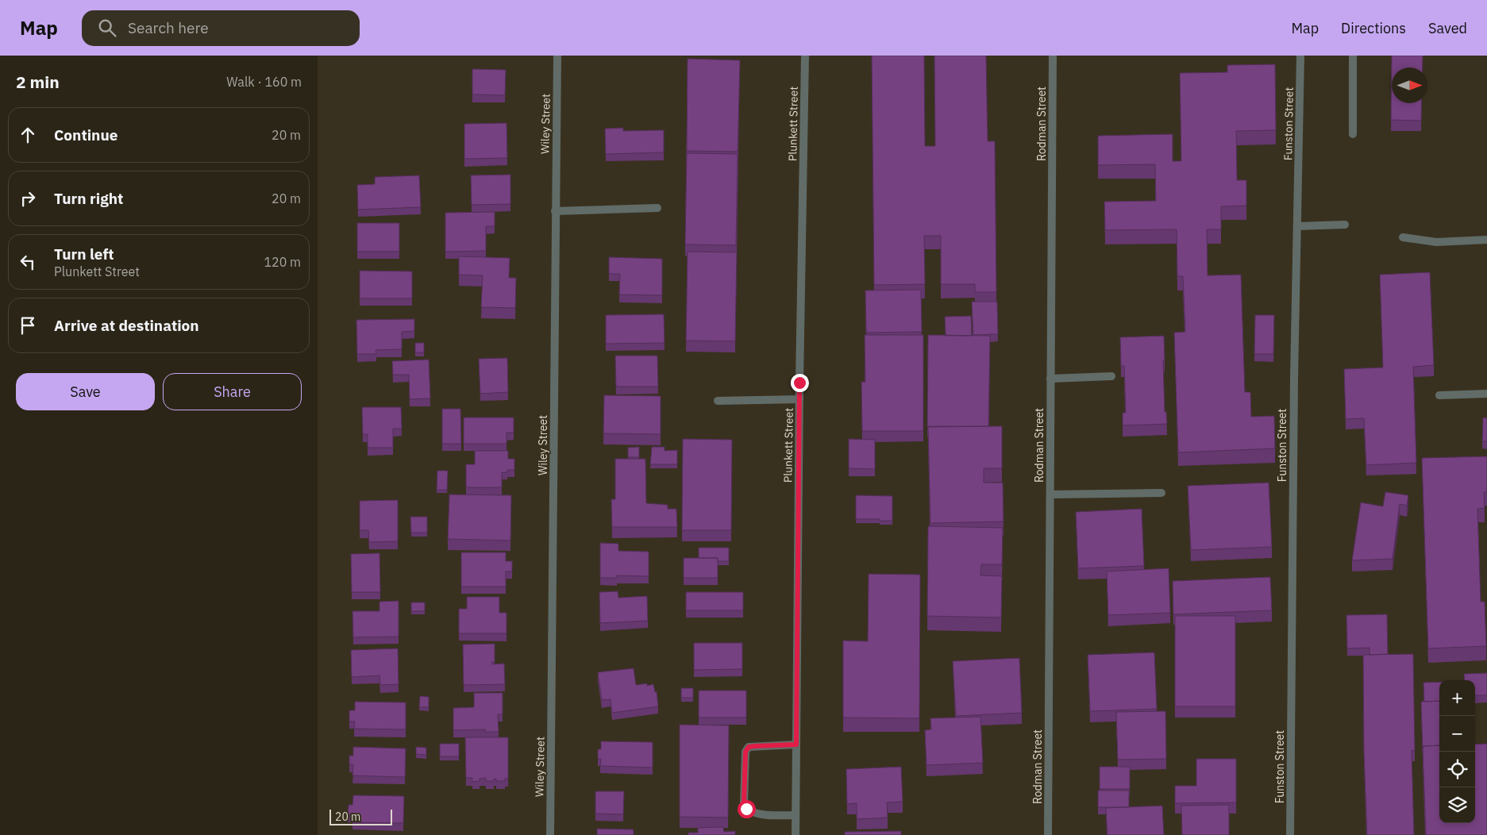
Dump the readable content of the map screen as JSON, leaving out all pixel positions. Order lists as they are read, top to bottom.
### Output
{
  "streets": {
    "street": [
      "Wiley Street",
      "Plunkett Street",
      "Rodman Street",
      "Funston Street"
    ]
  },
  "scale_bar": "20 m",
  "north": "right",
  "page": {
    "header": "Map",
    "search": "Search here",
    "nav": ["Map", "Directions", "Saved"],
    "heading": ["2 min", "Walk · 160 m"],
    "list": [
      ["Continue", "20 m"],
      ["Turn right", "20 m"],
      ["Turn left", "Plunkett Street", "120 m"],
      "Arrive at destination"
    ],
    "buttons": ["Save", "Share"],
    "map_buttons": ["+", "−"],
    "scale": "20 m"
  }
}
